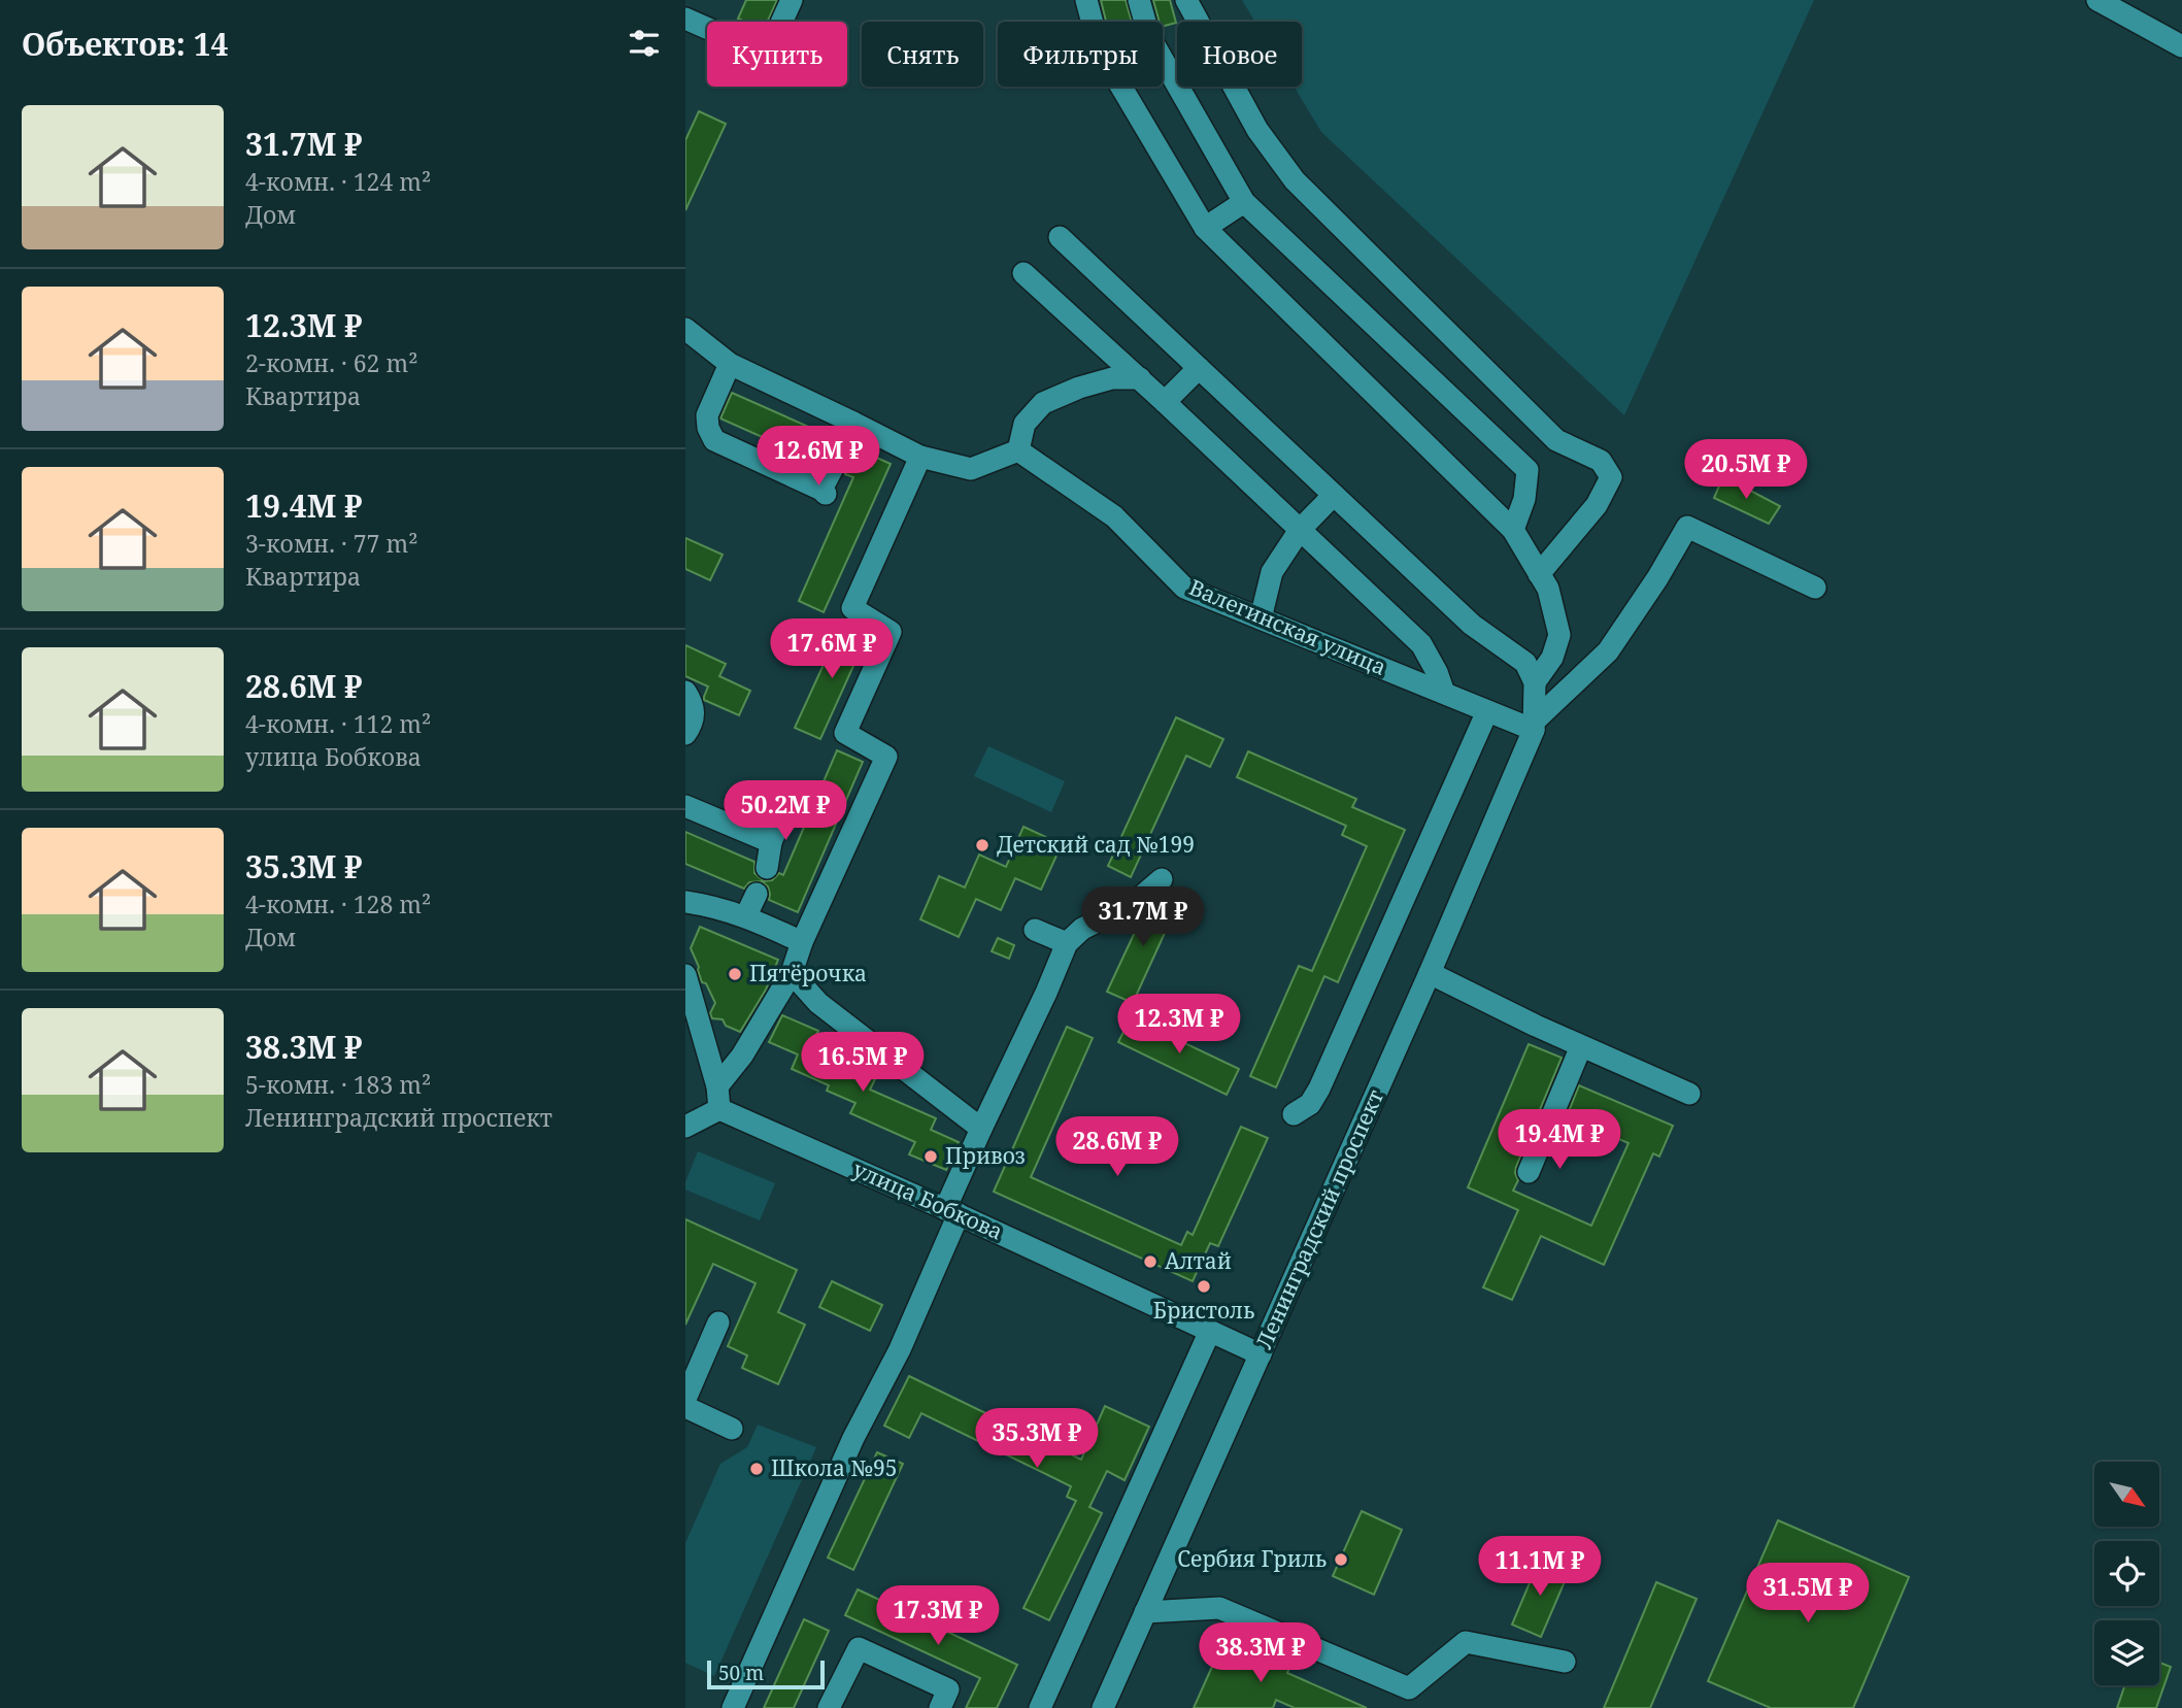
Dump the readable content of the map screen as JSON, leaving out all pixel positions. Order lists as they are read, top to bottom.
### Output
{
  "streets": {
    "street": ["Валегинская улица", "улица Бобкова", "Ленинградский проспект"]
  },
  "crossings": [
    ["Валегинская улица", "Ленинградский проспект"],
    ["улица Бобкова", "Ленинградский проспект"]
  ],
  "places": [
    "Детский сад №199",
    "Пятёрочка",
    "Привоз",
    "Алтай",
    "Бристоль",
    "Школа №95",
    "Сербия Гриль"
  ],
  "scale_bar": "50 m",
  "north": "bottom right",
  "page": {
    "heading": "Объектов: 14",
    "chip": [
      "Купить",
      "Снять",
      "Фильтры",
      "Новое"
    ],
    "list": [
      {
        "name": "31.7M ₽",
        "note": "4-комн. · 124 m² · Дом"
      },
      {
        "name": "12.3M ₽",
        "note": "2-комн. · 62 m² · Квартира"
      },
      {
        "name": "19.4M ₽",
        "note": "3-комн. · 77 m² · Квартира"
      },
      {
        "name": "28.6M ₽",
        "note": "4-комн. · 112 m² · улица Бобкова"
      },
      {
        "name": "35.3M ₽",
        "note": "4-комн. · 128 m² · Дом"
      },
      {
        "name": "38.3M ₽",
        "note": "5-комн. · 183 m² · Ленинградский проспект"
      }
    ],
    "price": [
      "12.6M ₽",
      "20.5M ₽",
      "17.6M ₽",
      "50.2M ₽",
      "31.7M ₽",
      "12.3M ₽",
      "16.5M ₽",
      "19.4M ₽",
      "28.6M ₽",
      "35.3M ₽",
      "11.1M ₽",
      "31.5M ₽",
      "17.3M ₽",
      "38.3M ₽"
    ],
    "scale": "50 m"
  }
}
